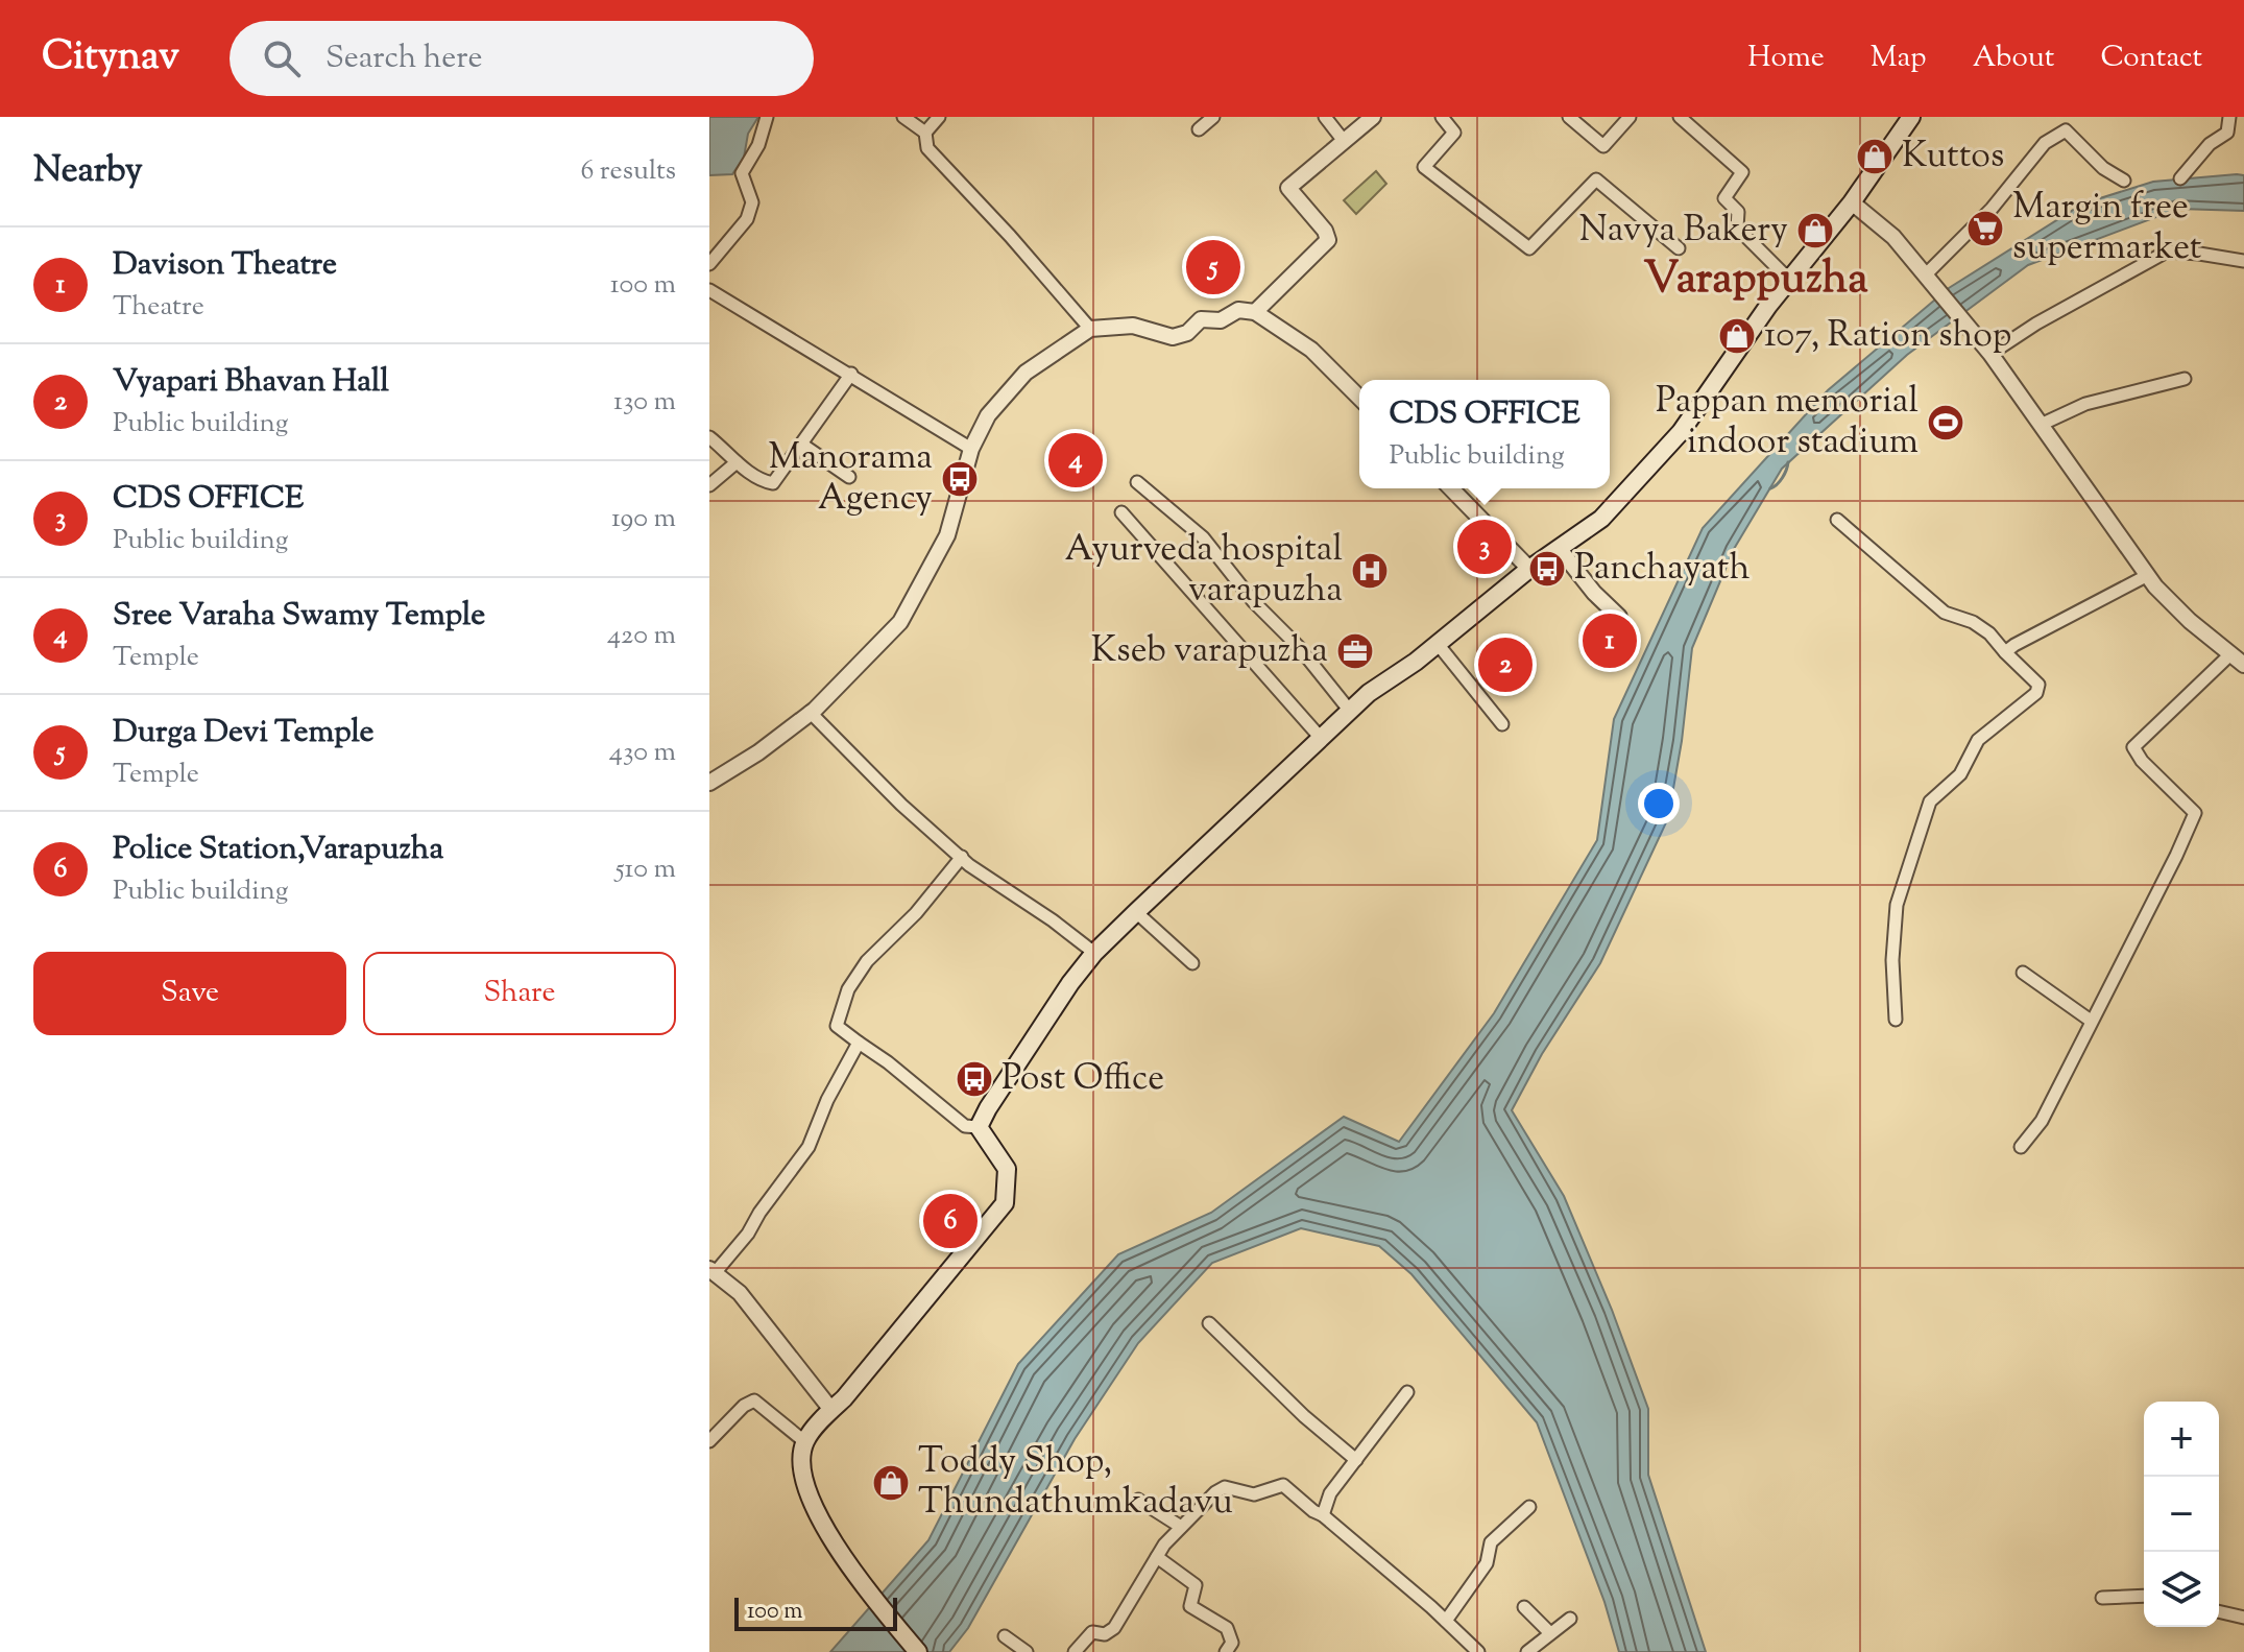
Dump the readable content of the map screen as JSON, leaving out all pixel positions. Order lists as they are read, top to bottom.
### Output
{
  "districts": ["Varappuzha"],
  "places": {
    "shop": [
      "Kuttos",
      "Navya Bakery",
      "107, Ration shop",
      "Toddy Shop, Thundathumkadavu"
    ],
    "supermarket": ["Margin free supermarket"],
    "sports": ["Pappan memorial indoor stadium"],
    "bus stop": ["Manorama Agency", "Panchayath", "Post Office"],
    "hospital": ["Ayurveda hospital varapuzha"],
    "office": ["Kseb varapuzha"]
  },
  "scale_bar": "100 m",
  "page": {
    "header": "Citynav",
    "search": "Search here",
    "nav": [
      "Home",
      "Map",
      "About",
      "Contact"
    ],
    "heading": ["Nearby", "6 results"],
    "list": [
      {
        "mark": "1",
        "name": "Davison Theatre",
        "note": "Theatre",
        "value": "100 m"
      },
      {
        "mark": "2",
        "name": "Vyapari Bhavan Hall",
        "note": "Public building",
        "value": "130 m"
      },
      {
        "mark": "3",
        "name": "CDS OFFICE",
        "note": "Public building",
        "value": "190 m"
      },
      {
        "mark": "4",
        "name": "Sree Varaha Swamy Temple",
        "note": "Temple",
        "value": "420 m"
      },
      {
        "mark": "5",
        "name": "Durga Devi Temple",
        "note": "Temple",
        "value": "430 m"
      },
      {
        "mark": "6",
        "name": "Police Station,Varapuzha",
        "note": "Public building",
        "value": "510 m"
      }
    ],
    "pins": [
      "5",
      "4",
      "3",
      "1",
      "2",
      "6"
    ],
    "popup": ["CDS OFFICE", "Public building"],
    "buttons": ["Save", "Share"],
    "map_buttons": ["+", "−"],
    "scale": "100 m"
  }
}
